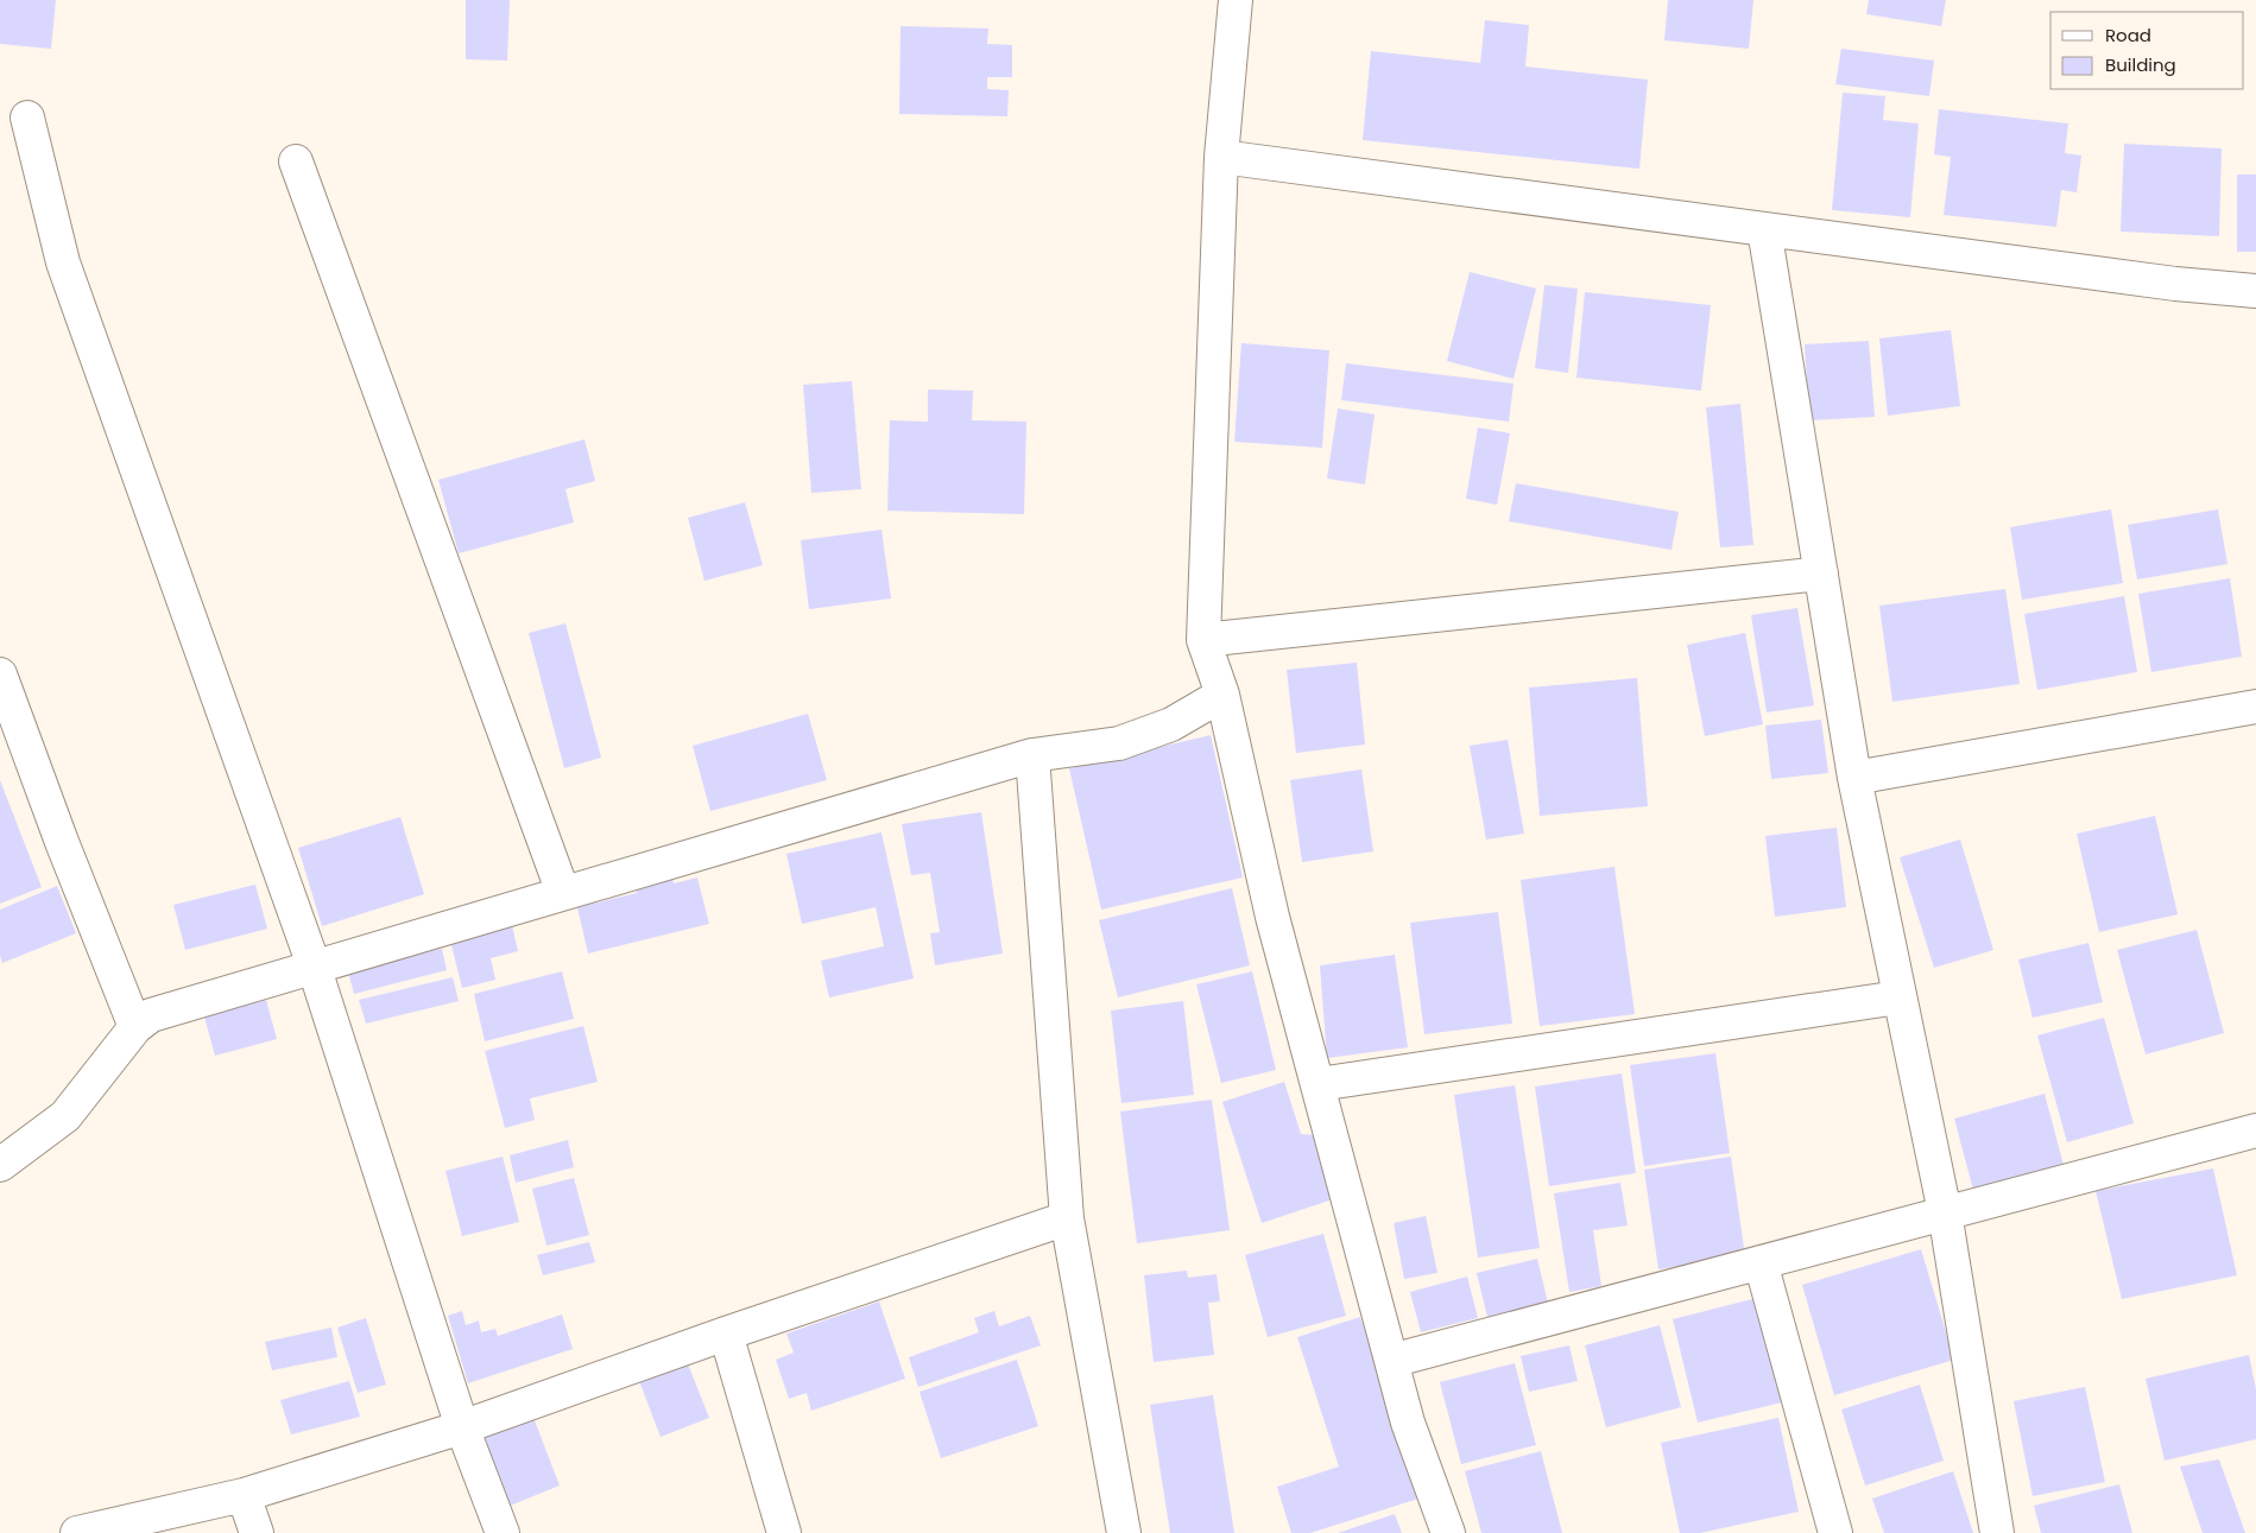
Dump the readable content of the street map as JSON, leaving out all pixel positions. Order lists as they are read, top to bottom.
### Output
{
  "legend": ["Road", "Building"]
}
